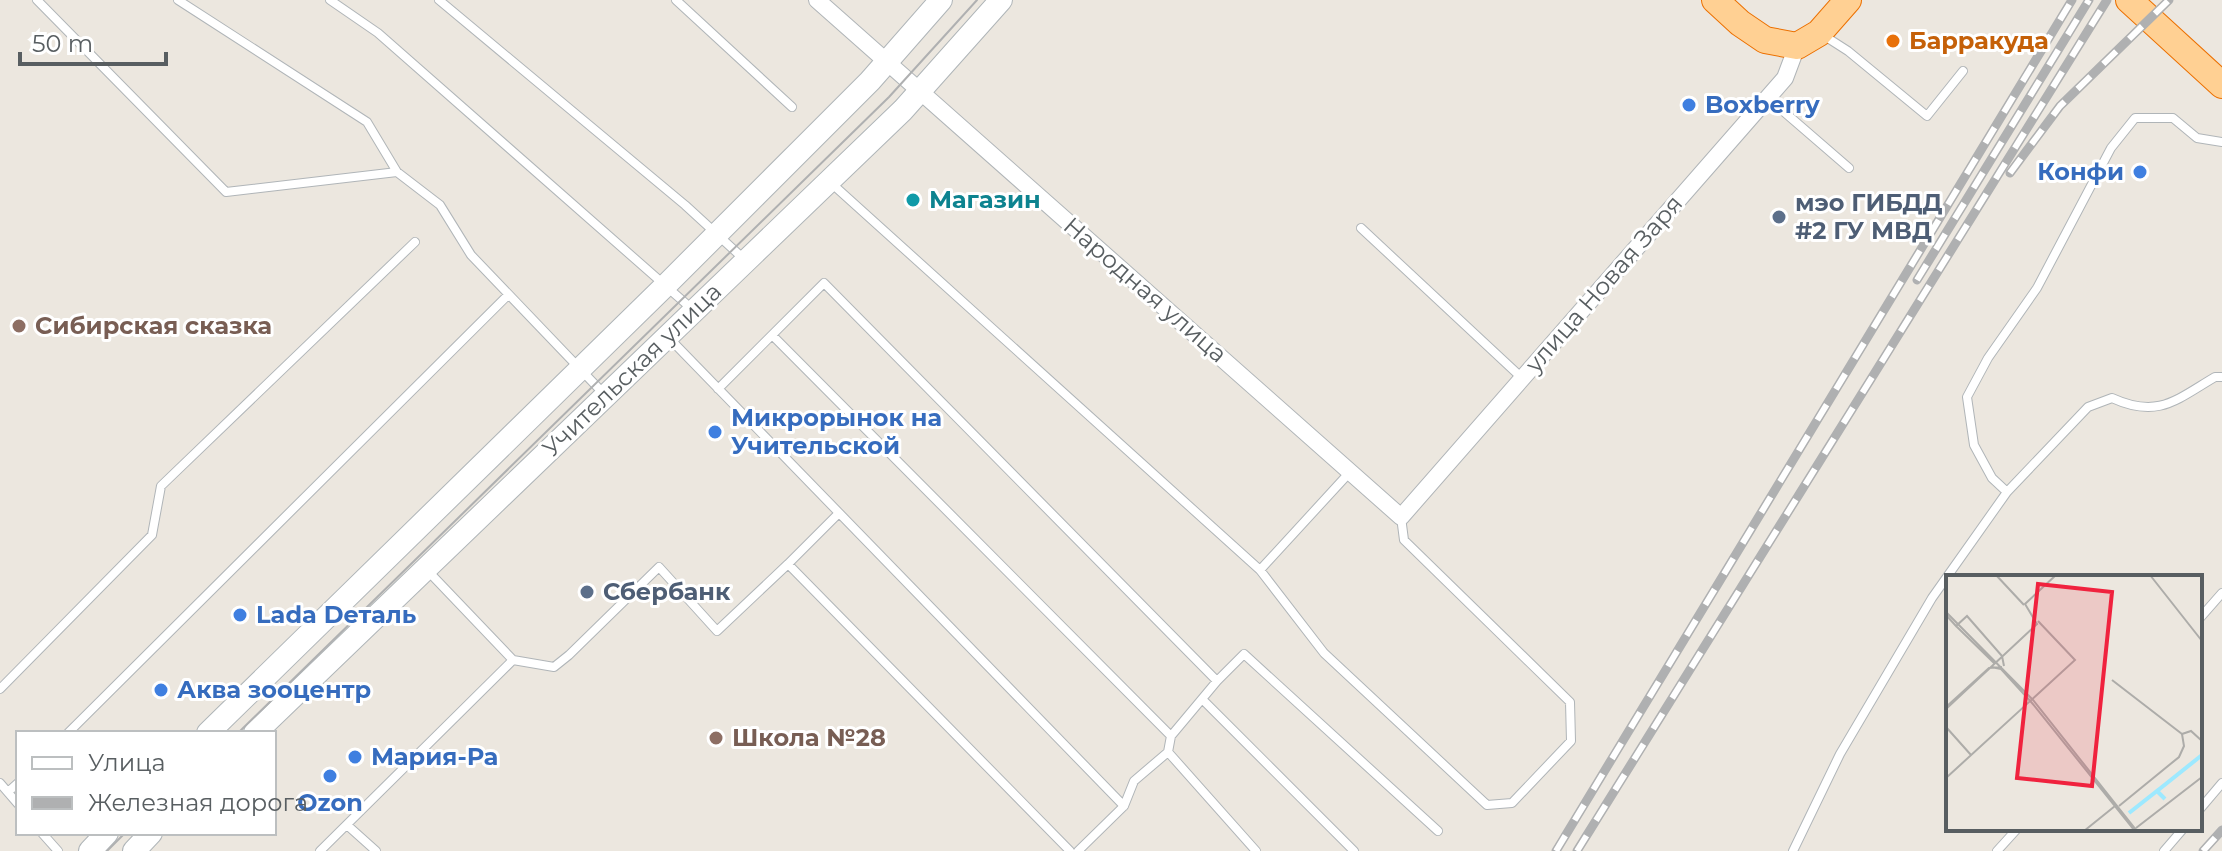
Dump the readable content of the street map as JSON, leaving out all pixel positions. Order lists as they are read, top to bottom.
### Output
{
  "streets": {
    "main road": ["Учительская улица"],
    "street": ["улица Новая Заря", "Народная улица"]
  },
  "crossings": [
    ["улица Новая Заря", "Народная улица"],
    ["Народная улица", "Учительская улица"]
  ],
  "places": [
    "Барракуда",
    "Boxberry",
    "Конфи",
    "Магазин",
    "мэо ГИБДД #2 ГУ МВД",
    "Сибирская сказка",
    "Микрорынок на Учительской",
    "Сбербанк",
    "Lada Dеталь",
    "Аква зооцентр",
    "Школа №28",
    "Мария-Ра",
    "Ozon"
  ],
  "legend": ["Улица", "Железная дорога"],
  "scale_bar": "50 m"
}
